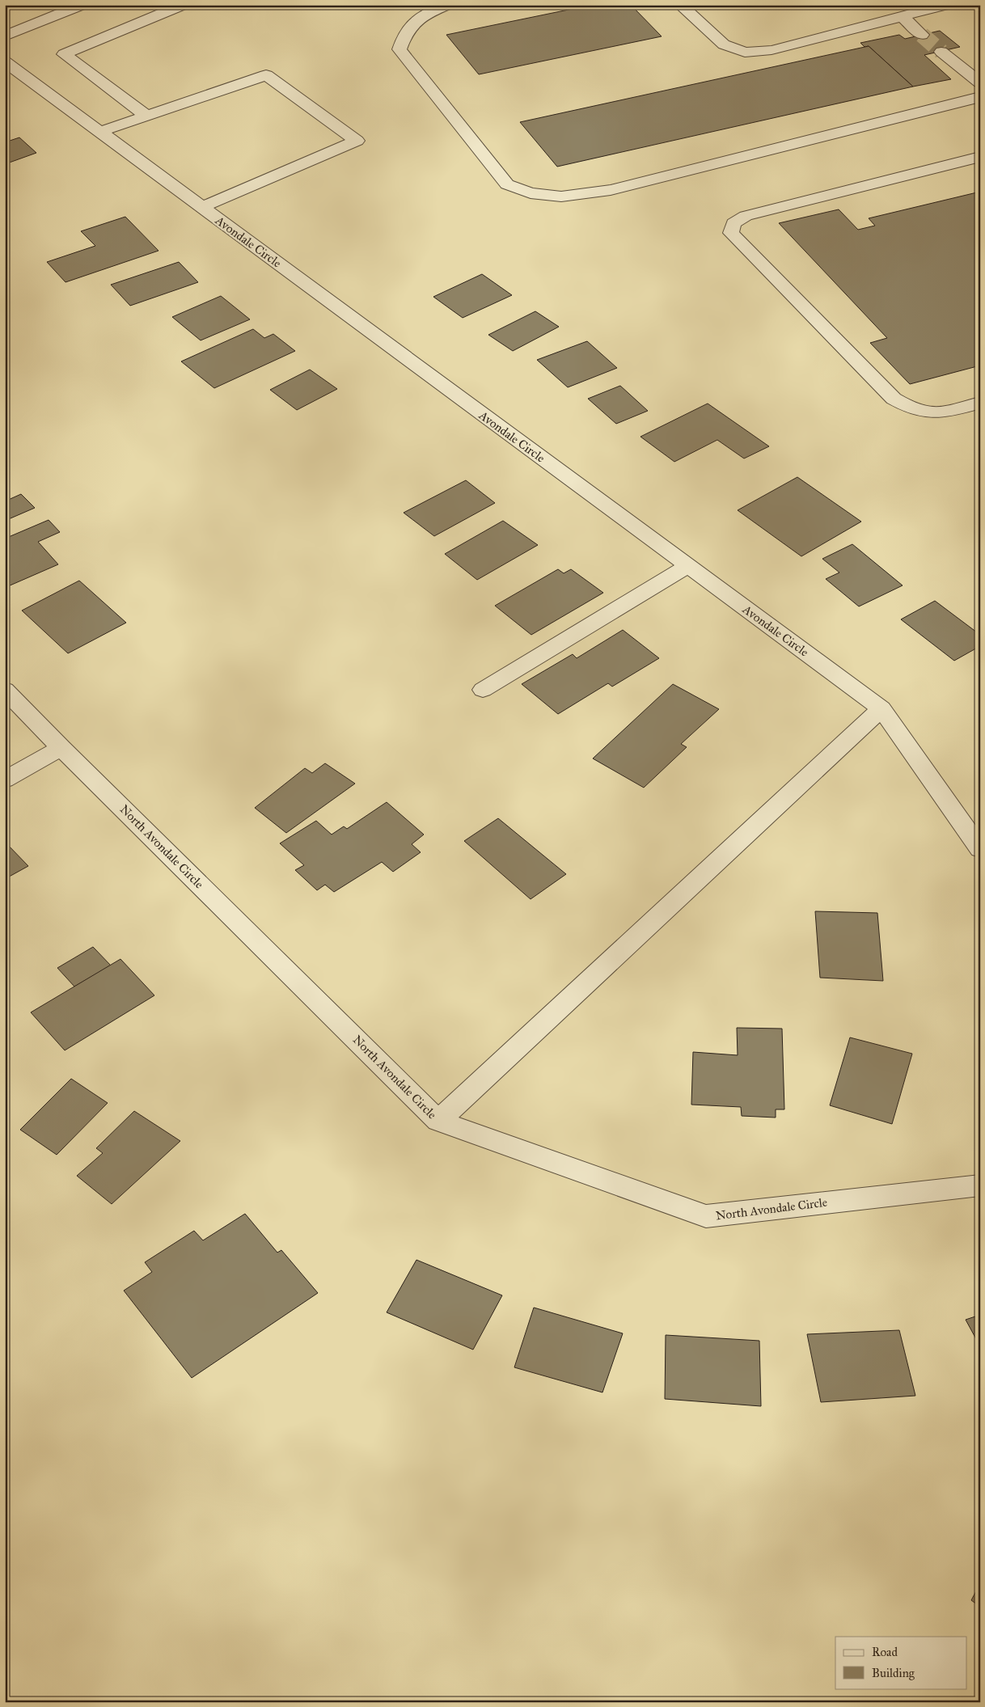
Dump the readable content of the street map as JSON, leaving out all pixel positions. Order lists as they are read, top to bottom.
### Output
{
  "streets": {
    "street": ["Avondale Circle", "North Avondale Circle"]
  },
  "legend": ["Road", "Building"]
}
